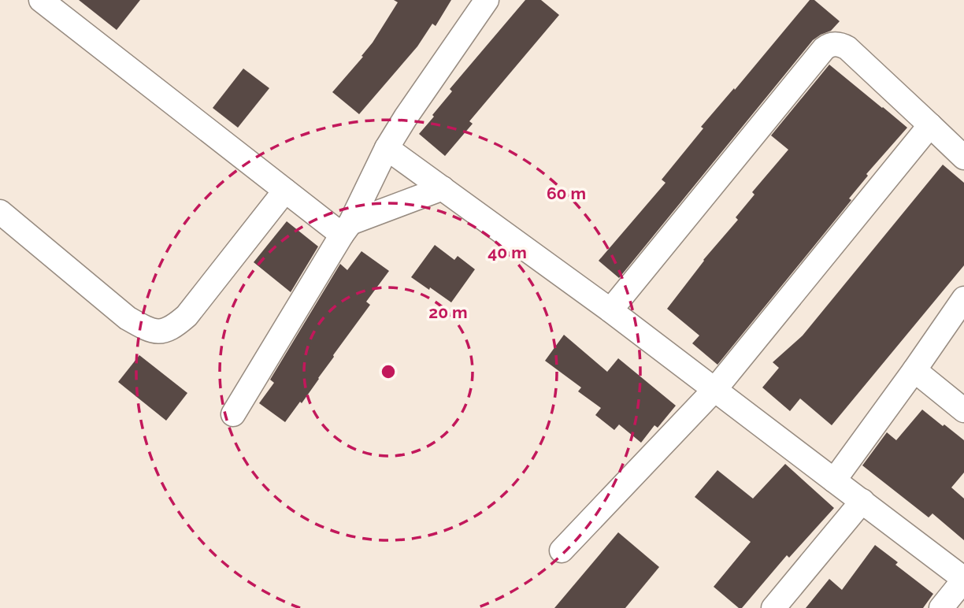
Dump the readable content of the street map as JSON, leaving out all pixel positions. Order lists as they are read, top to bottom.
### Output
{
  "rings": ["60 m", "40 m", "20 m"]
}
